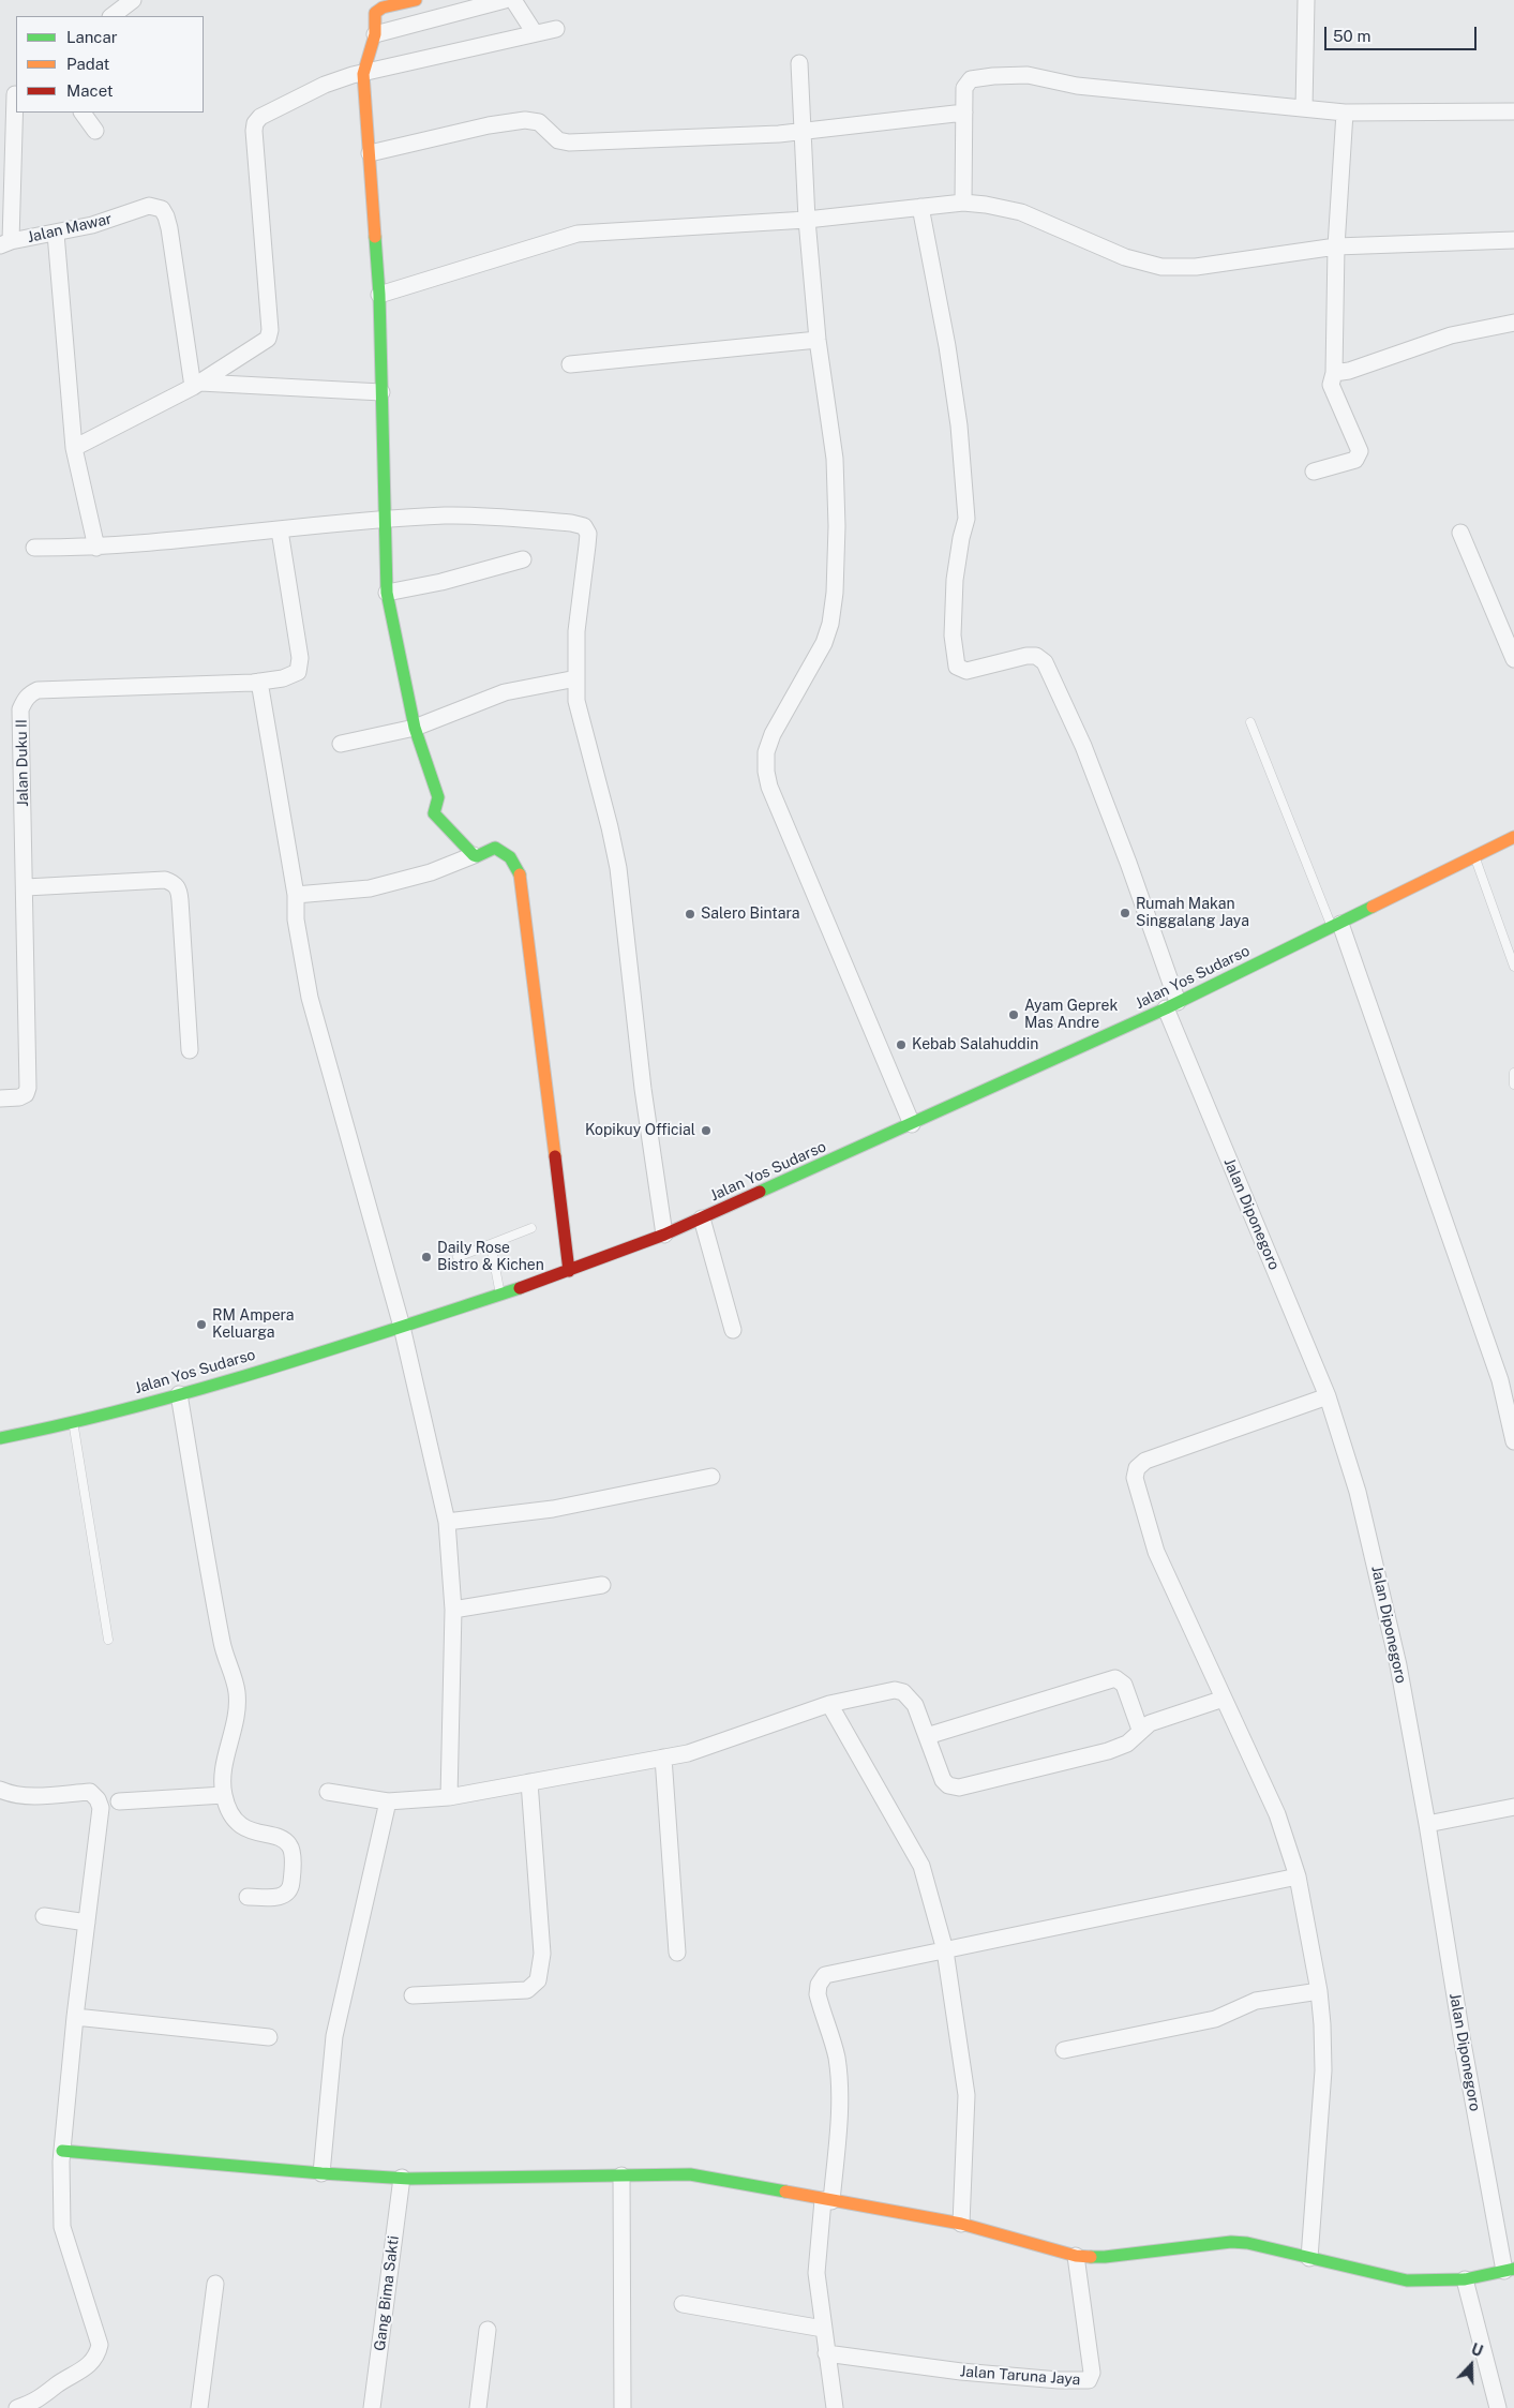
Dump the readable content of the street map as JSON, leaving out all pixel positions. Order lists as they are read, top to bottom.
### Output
{
  "streets": {
    "main road": ["Jalan Yos Sudarso"],
    "street": [
      "Jalan Mawar",
      "Jalan Duku II",
      "Jalan Diponegoro",
      "Gang Bima Sakti",
      "Jalan Taruna Jaya"
    ]
  },
  "crossings": [
    ["Jalan Yos Sudarso", "Jalan Diponegoro"]
  ],
  "places": [
    "Rumah Makan Singgalang Jaya",
    "Salero Bintara",
    "Ayam Geprek Mas Andre",
    "Kebab Salahuddin",
    "Kopikuy Official",
    "Daily Rose Bistro & Kichen",
    "RM Ampera Keluarga"
  ],
  "legend": ["Lancar", "Padat", "Macet"],
  "scale_bar": "50 m",
  "north": "top"
}
